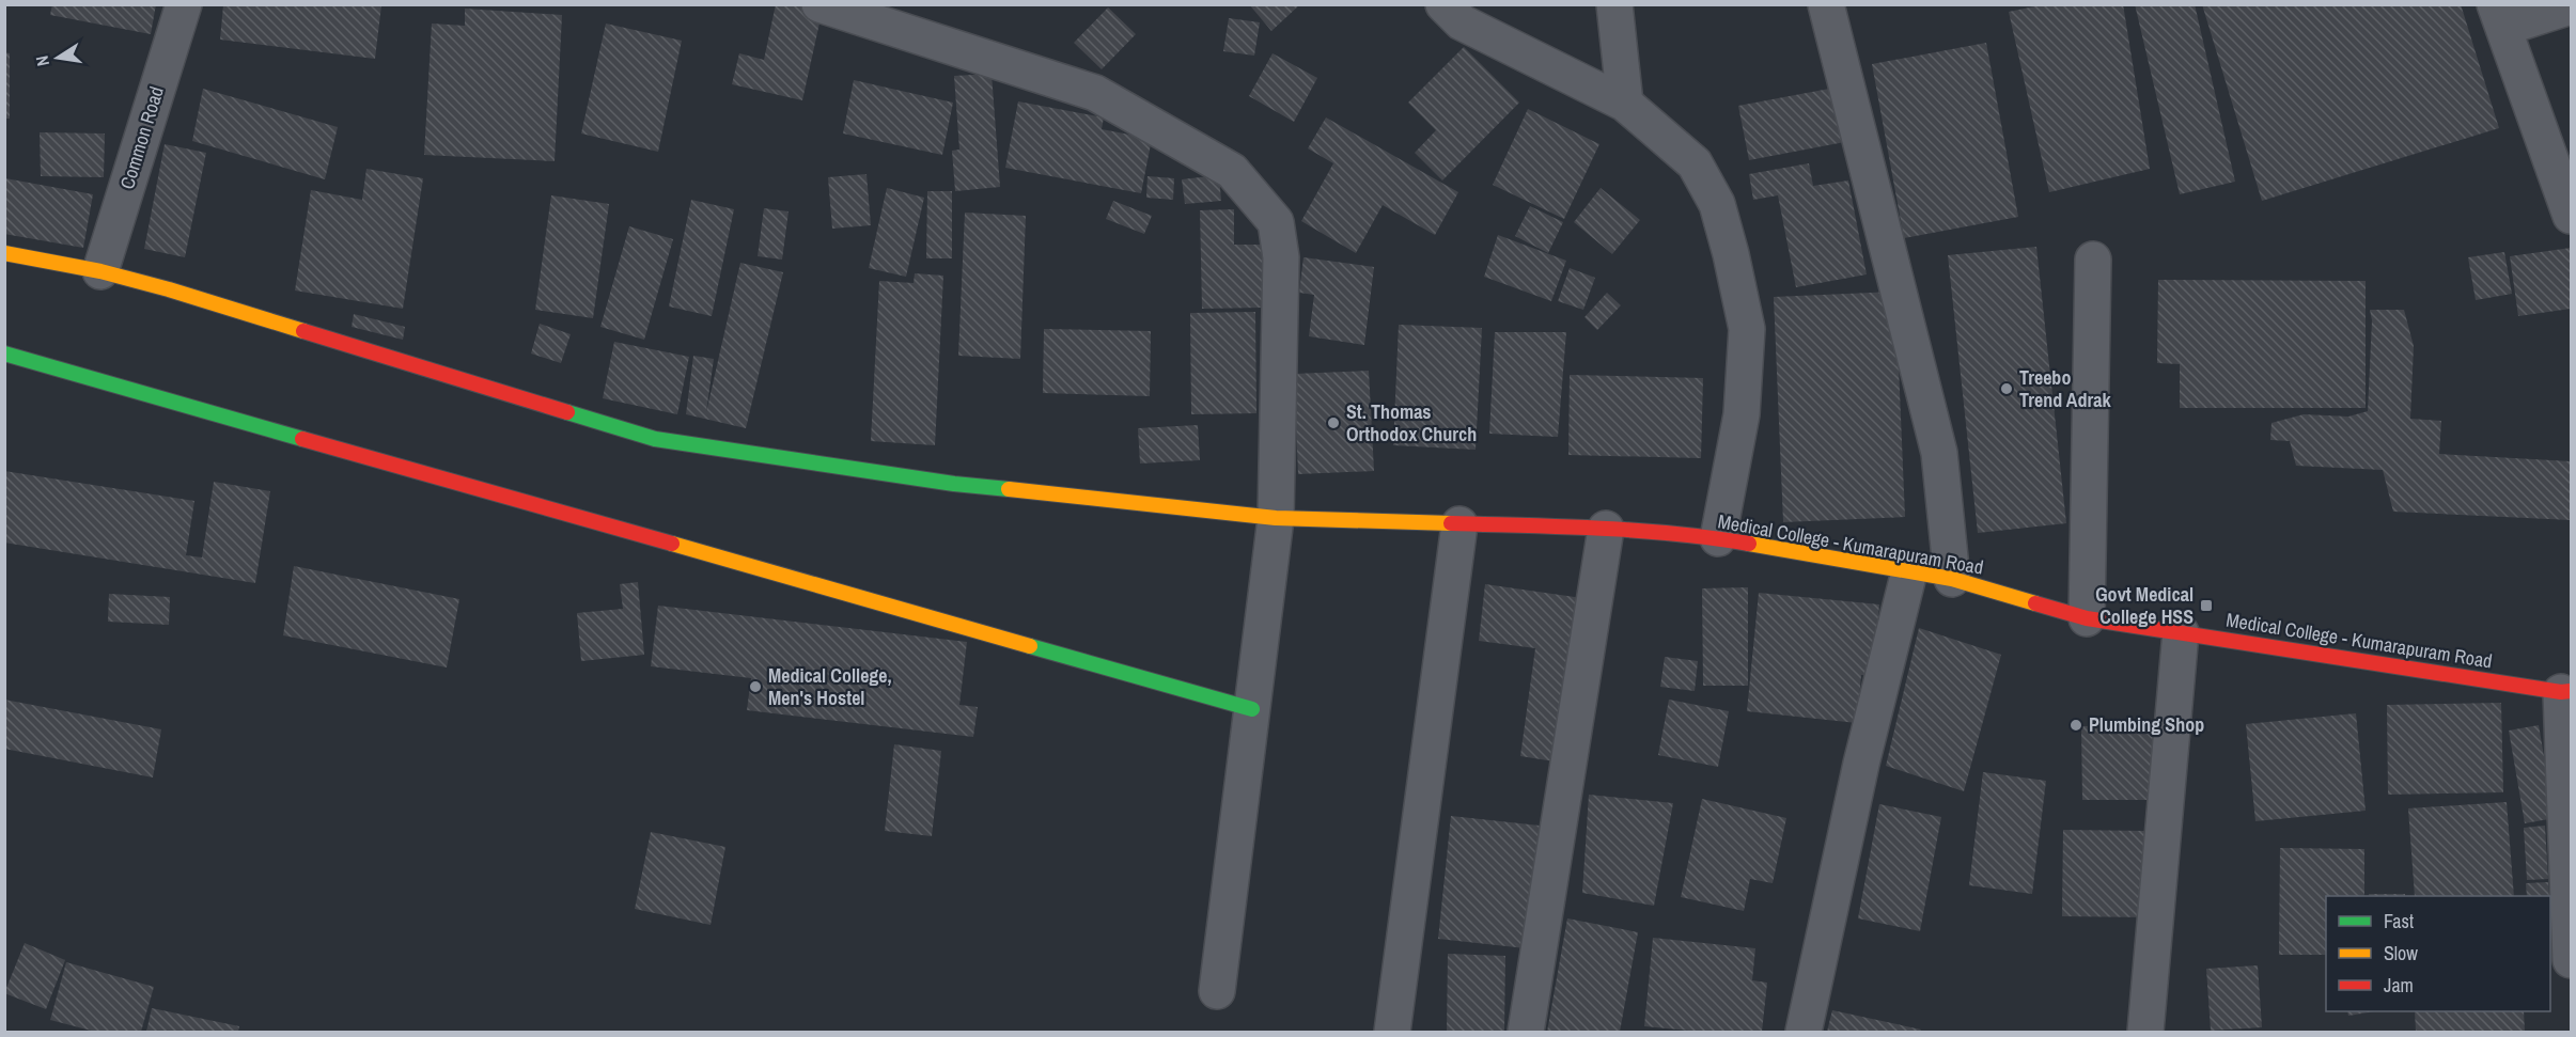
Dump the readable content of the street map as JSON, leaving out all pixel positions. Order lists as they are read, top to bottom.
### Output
{
  "streets": {
    "main road": ["Medical College - Kumarapuram Road"],
    "street": ["Common Road"]
  },
  "crossings": [
    ["Common Road", "Medical College - Kumarapuram Road"]
  ],
  "places": {
    "other": [
      "Treebo Trend Adrak",
      "St. Thomas Orthodox Church",
      "Medical College, Men's Hostel",
      "Plumbing Shop"
    ],
    "transit": ["Govt Medical College HSS"]
  },
  "legend": ["Fast", "Slow", "Jam"],
  "north": "left"
}
